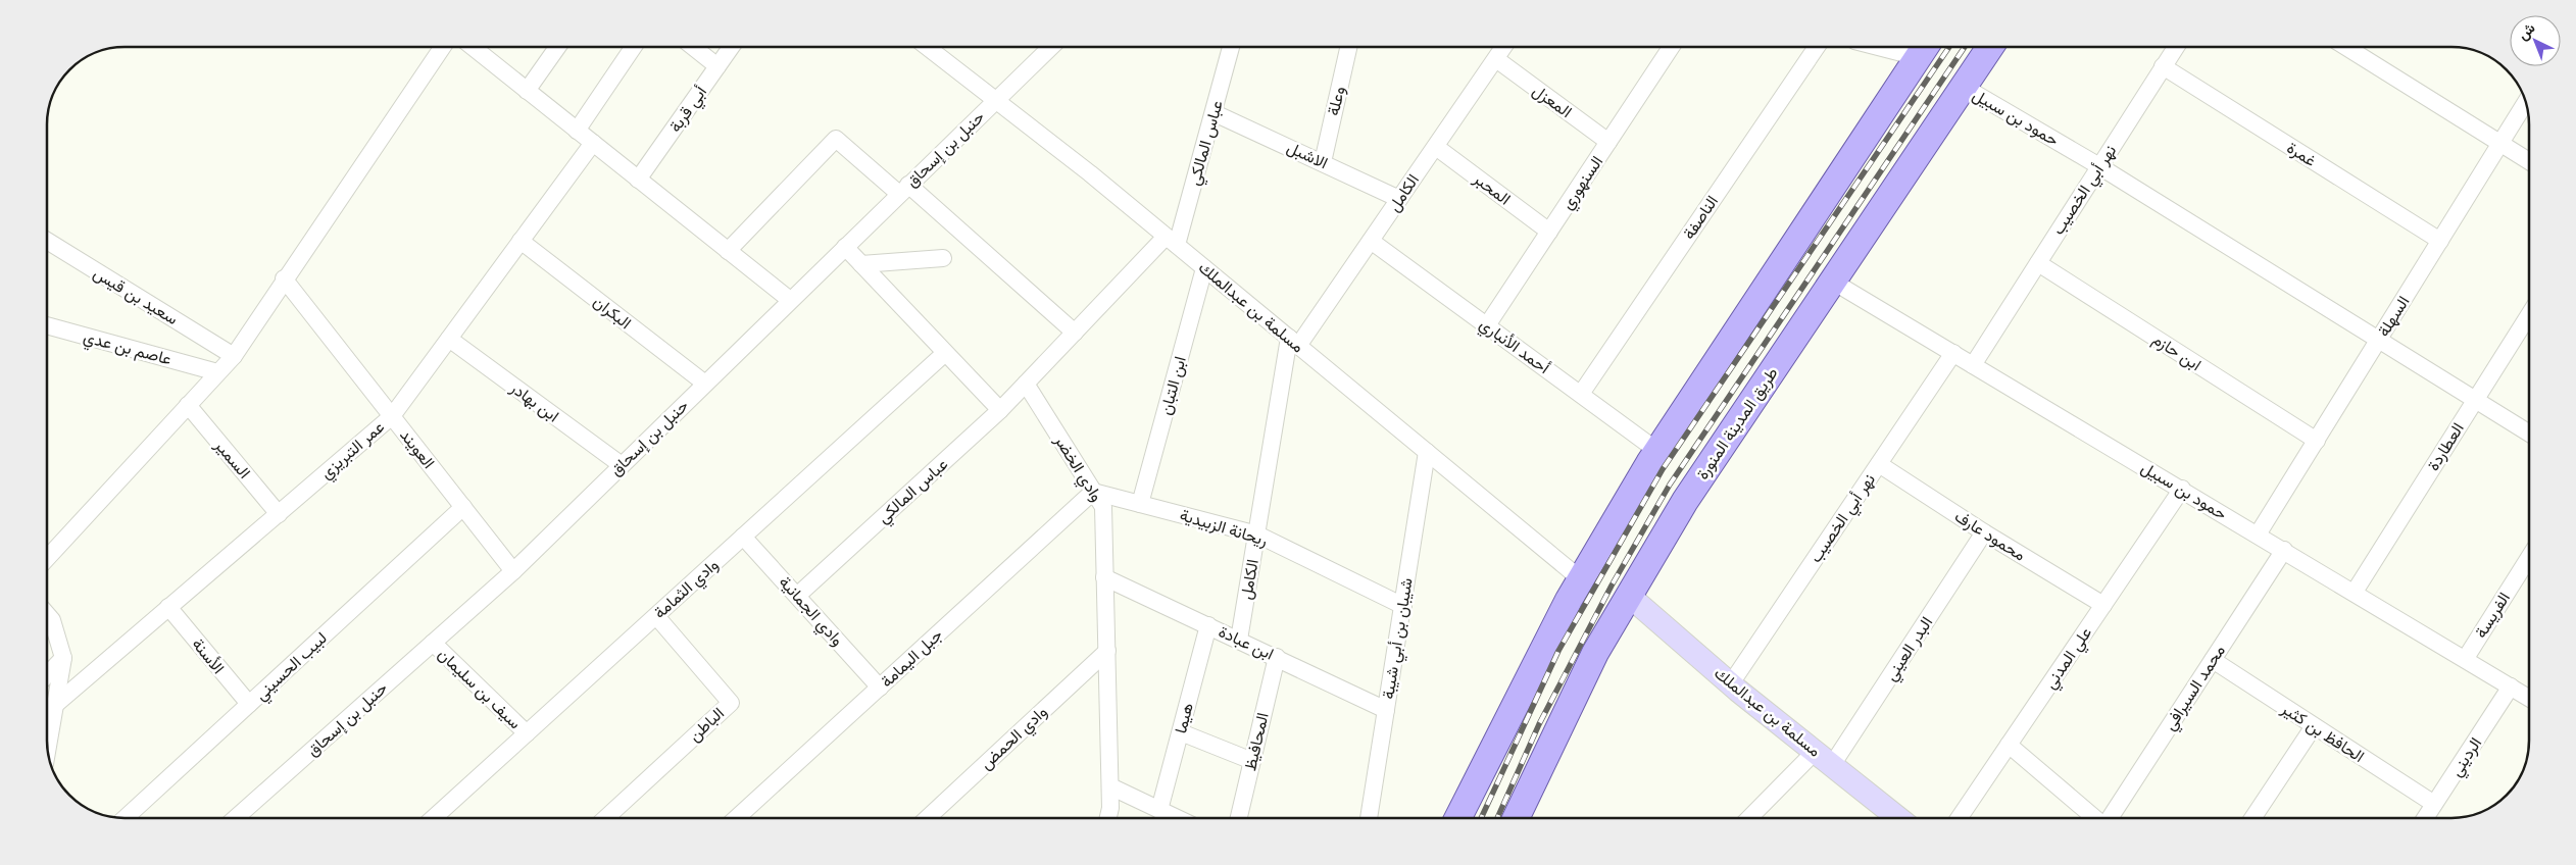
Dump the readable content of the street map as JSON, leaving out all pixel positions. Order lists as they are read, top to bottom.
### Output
{
  "streets": {
    "main road": ["مسلمة بن عبدالملك", "طريق المدينة المنورة"],
    "street": [
      "وعلة",
      "المعزل",
      "أبي قربة",
      "حمود بن سبيل",
      "عباس المالكي",
      "حنبل بن إسحاق",
      "غمرة",
      "الاشبل",
      "السنهوري",
      "المحبر",
      "نهر أبي الخصيب",
      "الكامل",
      "الناصفة",
      "سعيد بن قيس",
      "البكران",
      "السهلة",
      "أحمد الأنباري",
      "عاصم بن عدي",
      "ابن حازم",
      "ابن التبان",
      "ابن بهادر",
      "العطاردة",
      "العويند",
      "عمر التبريزي",
      "السمير",
      "وادي الخضر",
      "ريحانة الزبيدية",
      "محمود عارف",
      "وادي الثمامة",
      "وادي الجمانية",
      "الفريسة",
      "شيبان بن أبي شيبة",
      "ابن عبادة",
      "البدر العيني",
      "الأسنة",
      "جبل اليمامة",
      "علي المدني",
      "لبيب الحسيني",
      "محمد السيرافي",
      "سيف بن سليمان",
      "هيما",
      "الباطن",
      "الحافظ بن كثير",
      "وادي الحمض",
      "المحافيظ",
      "الرديني"
    ]
  },
  "crossings": [
    ["وعلة", "الاشبل"],
    ["المعزل", "السنهوري"],
    ["المعزل", "الكامل"],
    ["حمود بن سبيل", "نهر أبي الخصيب"],
    ["حمود بن سبيل", "السهلة"],
    ["حمود بن سبيل", "طريق المدينة المنورة"],
    ["حمود بن سبيل", "العطاردة"],
    ["حمود بن سبيل", "الفريسة"],
    ["حمود بن سبيل", "علي المدني"],
    ["حمود بن سبيل", "محمد السيرافي"],
    ["حمود بن سبيل", "الرديني"],
    ["عباس المالكي", "الاشبل"],
    ["عباس المالكي", "مسلمة بن عبدالملك"],
    ["عباس المالكي", "وادي الخضر"],
    ["عباس المالكي", "وادي الجمانية"],
    ["حنبل بن إسحاق", "مسلمة بن عبدالملك"],
    ["حنبل بن إسحاق", "البكران"],
    ["حنبل بن إسحاق", "ابن بهادر"],
    ["حنبل بن إسحاق", "العويند"],
    ["حنبل بن إسحاق", "سيف بن سليمان"],
    ["غمرة", "نهر أبي الخصيب"],
    ["غمرة", "السهلة"],
    ["الاشبل", "الكامل"],
    ["السنهوري", "المحبر"],
    ["السنهوري", "أحمد الأنباري"],
    ["المحبر", "الكامل"],
    ["نهر أبي الخصيب", "مسلمة بن عبدالملك"],
    ["نهر أبي الخصيب", "ابن حازم"],
    ["نهر أبي الخصيب", "محمود عارف"],
    ["الكامل", "مسلمة بن عبدالملك"],
    ["الكامل", "أحمد الأنباري"],
    ["الكامل", "ريحانة الزبيدية"],
    ["الكامل", "ابن عبادة"],
    ["الناصفة", "أحمد الأنباري"],
    ["مسلمة بن عبدالملك", "ابن التبان"],
    ["مسلمة بن عبدالملك", "طريق المدينة المنورة"],
    ["مسلمة بن عبدالملك", "شيبان بن أبي شيبة"],
    ["مسلمة بن عبدالملك", "البدر العيني"],
    ["البكران", "عمر التبريزي"],
    ["السهلة", "ابن حازم"],
    ["ابن التبان", "ريحانة الزبيدية"],
    ["ابن بهادر", "عمر التبريزي"],
    ["العويند", "عمر التبريزي"],
    ["العويند", "لبيب الحسيني"],
    ["عمر التبريزي", "السمير"],
    ["عمر التبريزي", "الأسنة"],
    ["وادي الخضر", "ريحانة الزبيدية"],
    ["وادي الخضر", "ابن عبادة"],
    ["وادي الخضر", "جبل اليمامة"],
    ["وادي الخضر", "وادي الحمض"],
    ["ريحانة الزبيدية", "شيبان بن أبي شيبة"],
    ["ريحانة الزبيدية", "جبل اليمامة"],
    ["محمود عارف", "البدر العيني"],
    ["محمود عارف", "علي المدني"],
    ["وادي الثمامة", "وادي الجمانية"],
    ["وادي الثمامة", "سيف بن سليمان"],
    ["وادي الثمامة", "الباطن"],
    ["وادي الجمانية", "جبل اليمامة"],
    ["شيبان بن أبي شيبة", "ابن عبادة"],
    ["ابن عبادة", "هيما"],
    ["ابن عبادة", "المحافيظ"],
    ["الأسنة", "لبيب الحسيني"],
    ["محمد السيرافي", "الحافظ بن كثير"],
    ["الحافظ بن كثير", "الرديني"]
  ],
  "north": "top left"
}
